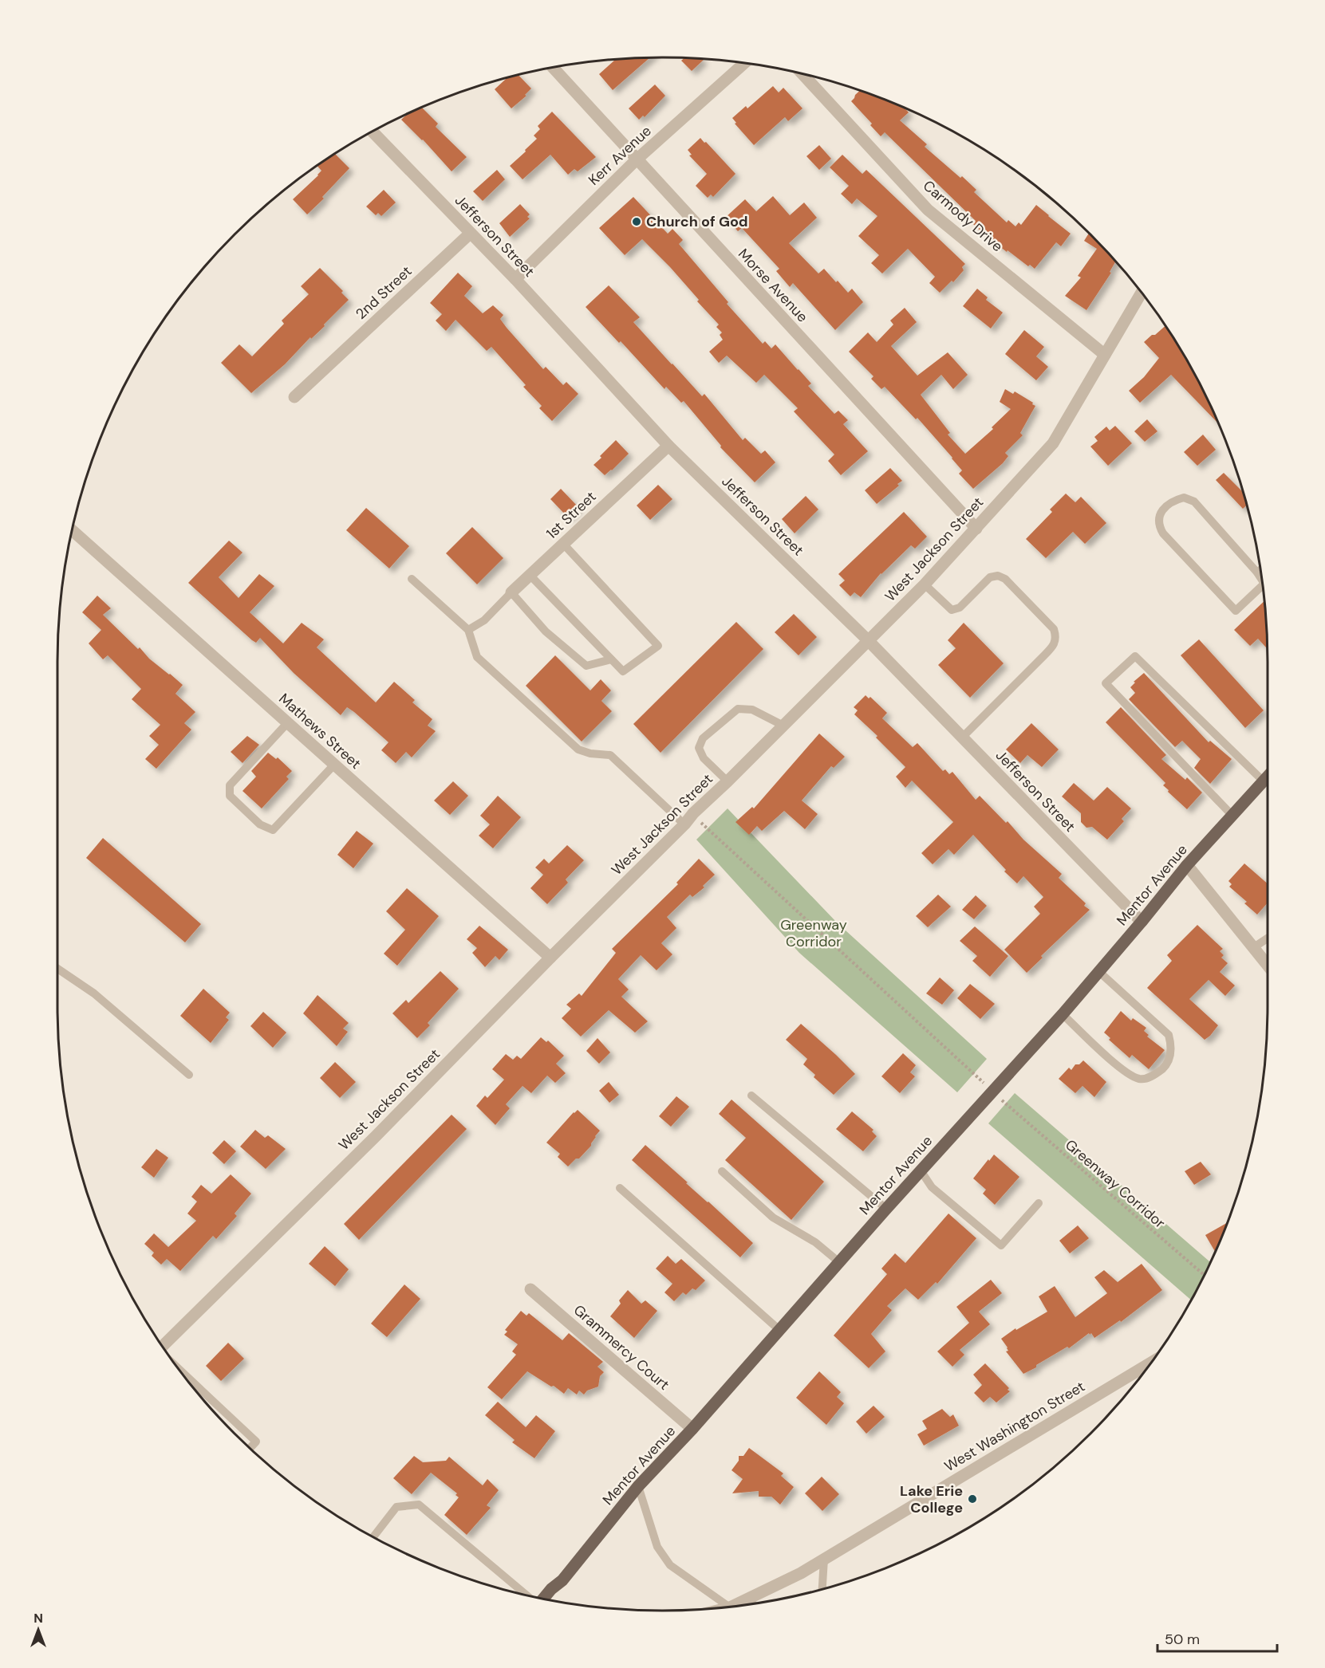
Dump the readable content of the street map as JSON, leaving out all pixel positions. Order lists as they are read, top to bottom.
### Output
{
  "streets": {
    "main road": ["Mentor Avenue"],
    "street": [
      "Kerr Avenue",
      "Carmody Drive",
      "Jefferson Street",
      "Morse Avenue",
      "2nd Street",
      "1st Street",
      "West Jackson Street",
      "Mathews Street",
      "Grammercy Court",
      "West Washington Street"
    ],
    "path": ["Greenway Corridor"]
  },
  "crossings": [
    ["Kerr Avenue", "Jefferson Street"],
    ["Kerr Avenue", "Morse Avenue"],
    ["Carmody Drive", "West Jackson Street"],
    ["Jefferson Street", "2nd Street"],
    ["Jefferson Street", "1st Street"],
    ["Jefferson Street", "West Jackson Street"],
    ["Jefferson Street", "Mentor Avenue"],
    ["Morse Avenue", "West Jackson Street"],
    ["West Jackson Street", "Mathews Street"],
    ["West Jackson Street", "Greenway Corridor"],
    ["Mentor Avenue", "Greenway Corridor"],
    ["Mentor Avenue", "Grammercy Court"]
  ],
  "parks": ["Greenway Corridor"],
  "places": ["Church of God", "Lake Erie College"],
  "scale_bar": "50 m",
  "north": "top"
}
